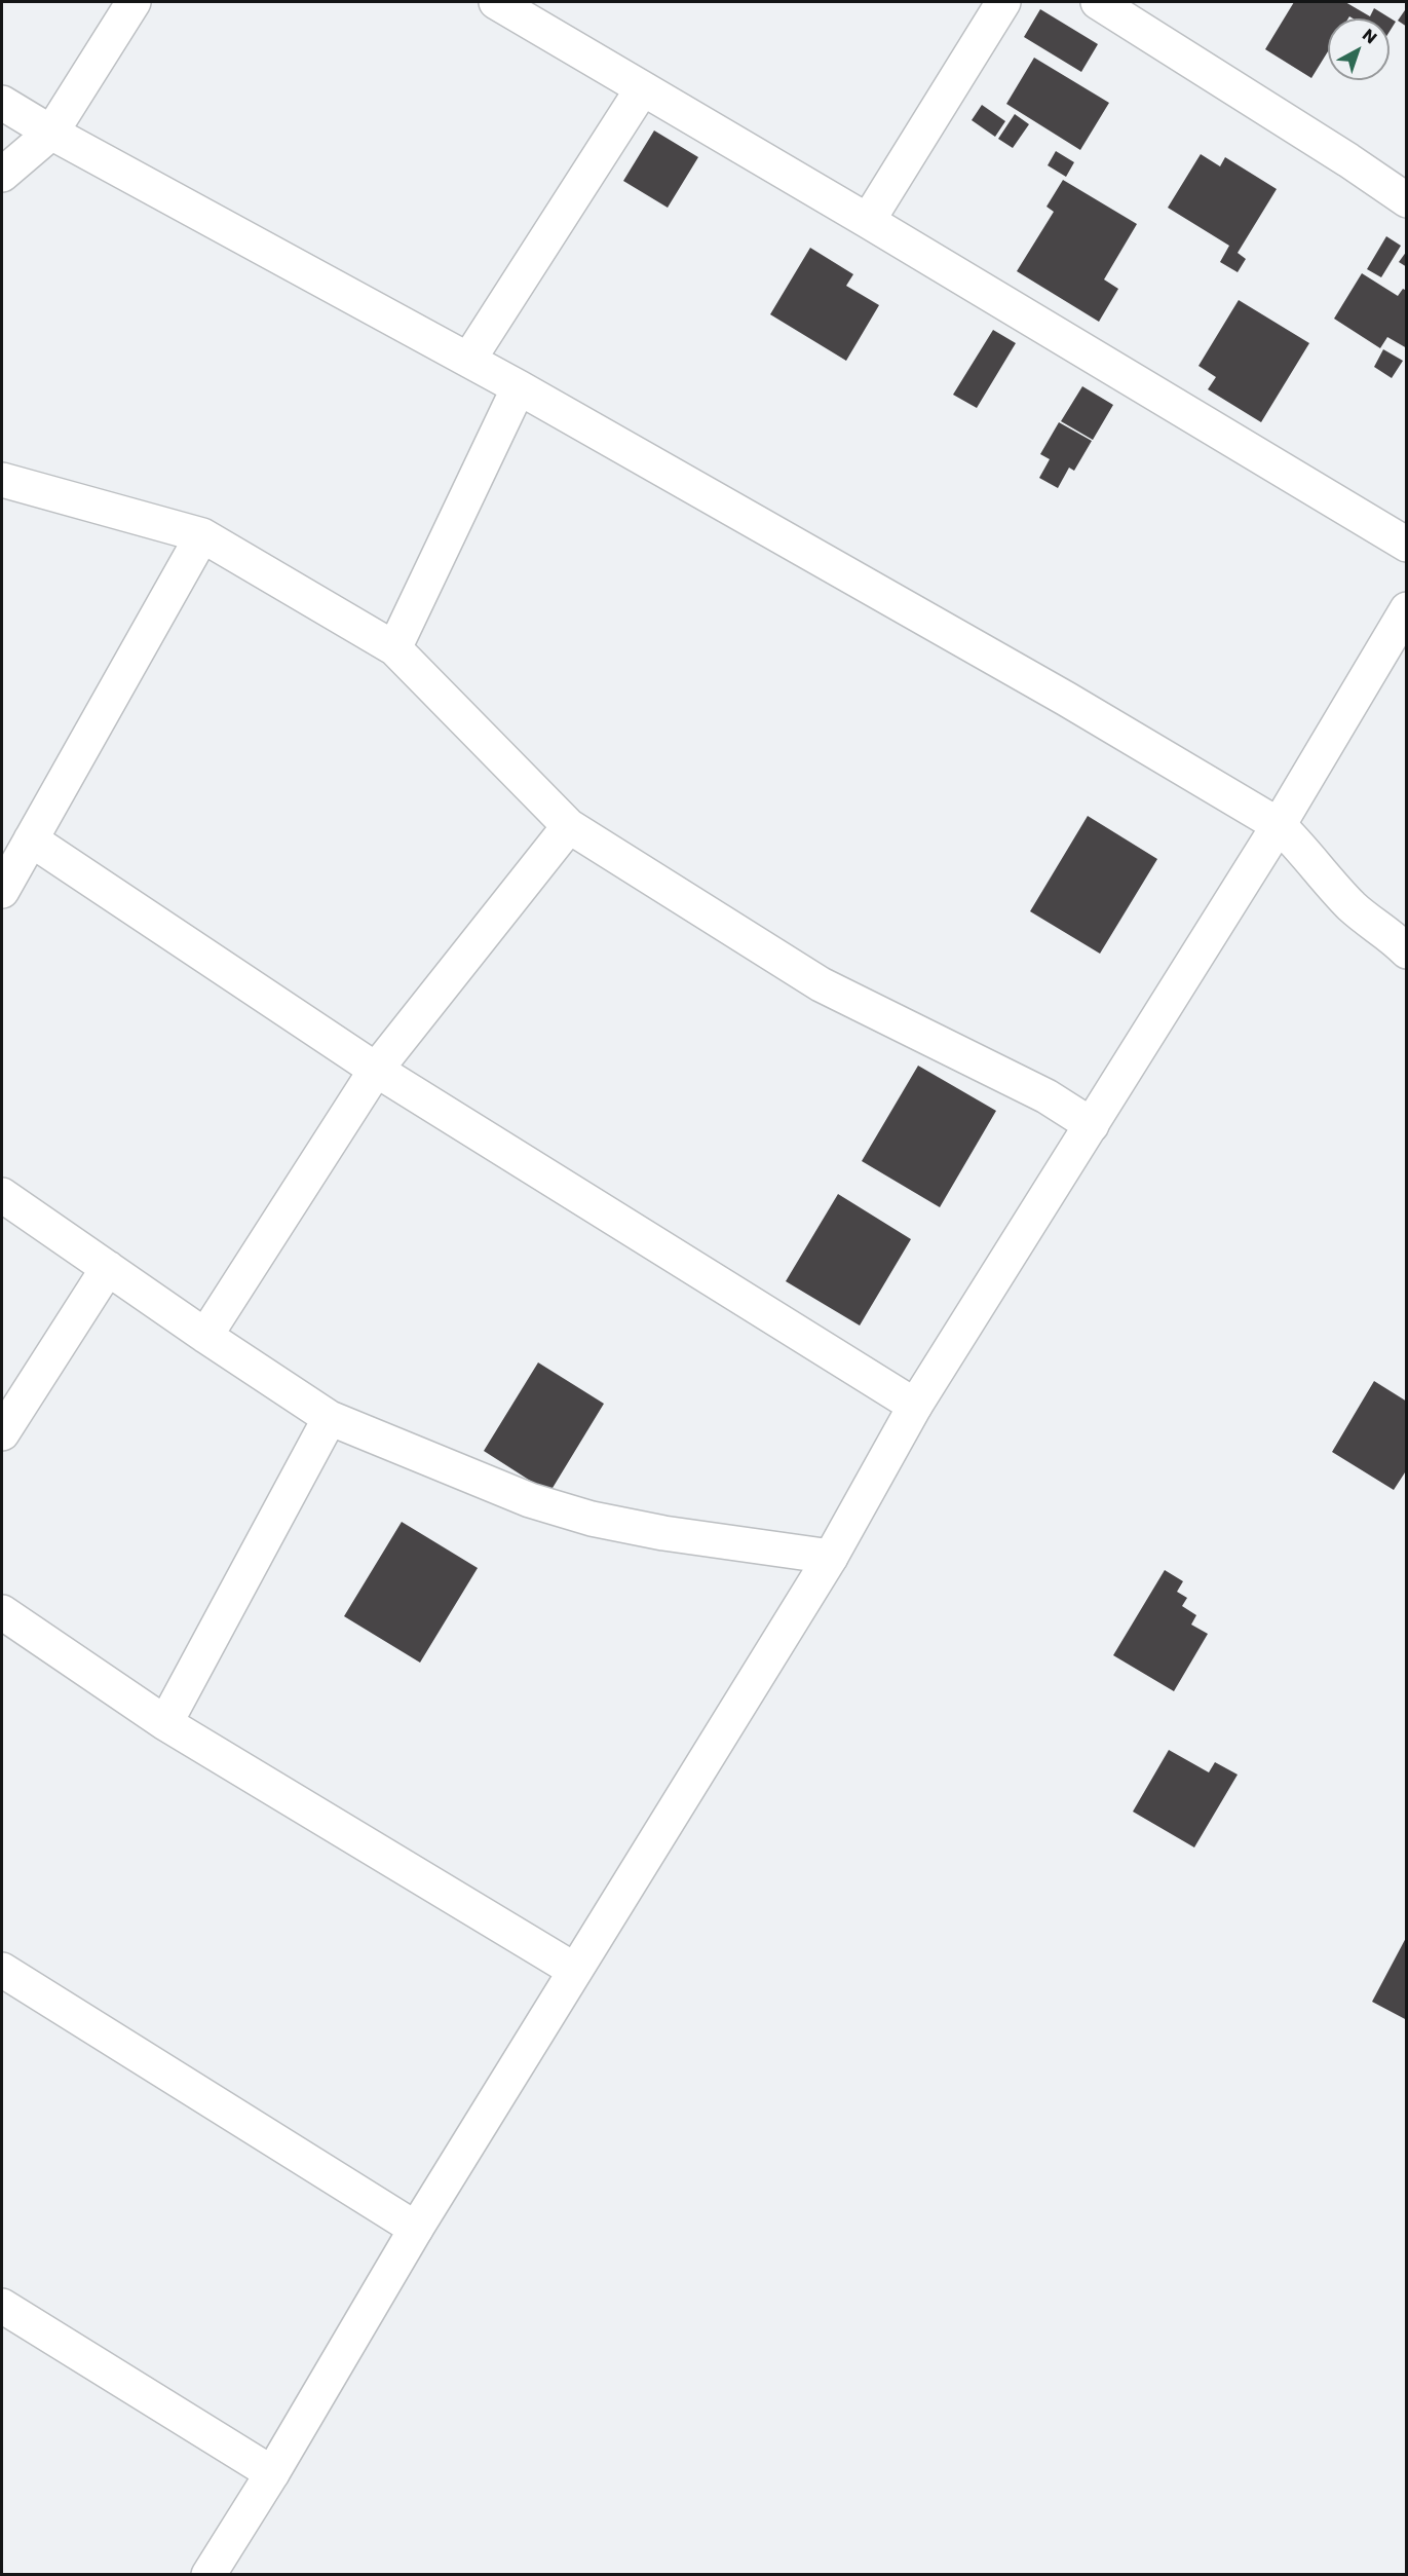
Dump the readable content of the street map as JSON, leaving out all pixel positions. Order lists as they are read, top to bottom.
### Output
{
  "north": "top right"
}
